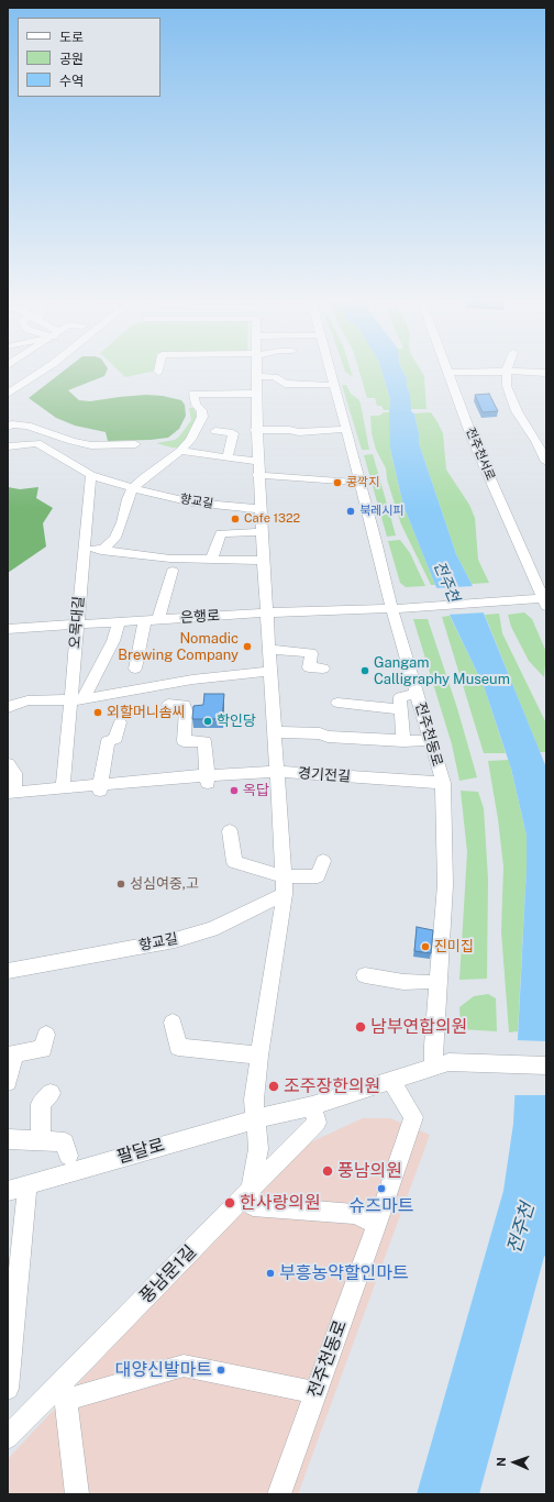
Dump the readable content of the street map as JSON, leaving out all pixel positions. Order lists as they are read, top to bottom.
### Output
{
  "streets": {
    "street": [
      "전주천서로",
      "향교길",
      "은행로",
      "오목대길",
      "전주천동로",
      "경기전길",
      "팔달로",
      "풍남문1길"
    ]
  },
  "crossings": [
    ["전주천서로", "은행로"],
    ["은행로", "오목대길"],
    ["은행로", "전주천동로"],
    ["오목대길", "경기전길"],
    ["전주천동로", "경기전길"],
    ["전주천동로", "팔달로"],
    ["팔달로", "풍남문1길"]
  ],
  "water": ["전주천"],
  "places": [
    "콩깍지",
    "북레시피",
    "Cafe 1322",
    "Nomadic Brewing Company",
    "Gangam Calligraphy Museum",
    "외할머니솜씨",
    "학인당",
    "옥답",
    "성심여중,고",
    "진미집",
    "남부연합의원",
    "조주장한의원",
    "풍남의원",
    "슈즈마트",
    "한사랑의원",
    "부흥농약할인마트",
    "대양신발마트"
  ],
  "legend": ["도로", "공원", "수역"],
  "north": "left"
}
